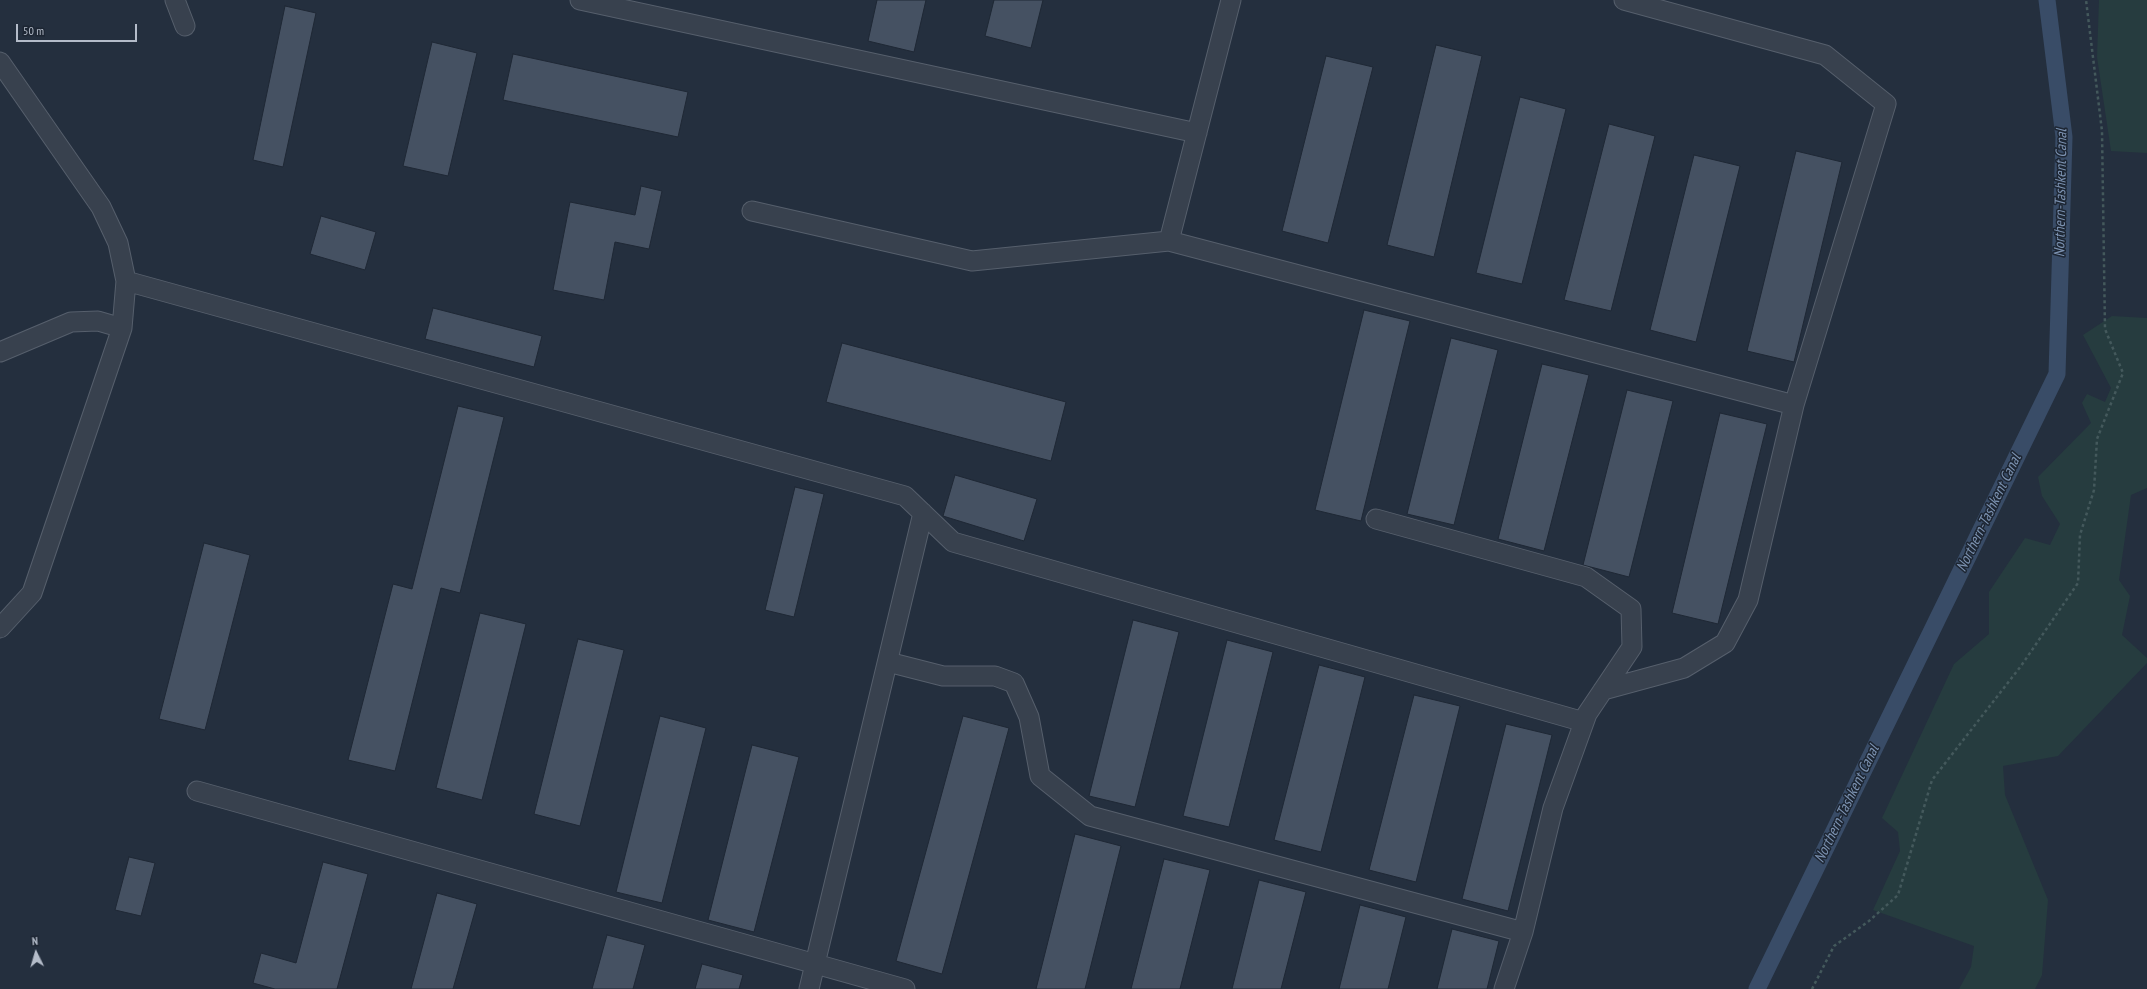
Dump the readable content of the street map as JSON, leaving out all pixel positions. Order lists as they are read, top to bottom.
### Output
{
  "water": ["Northern-Tashkent Canal"],
  "scale_bar": "50 m",
  "north": "top"
}
